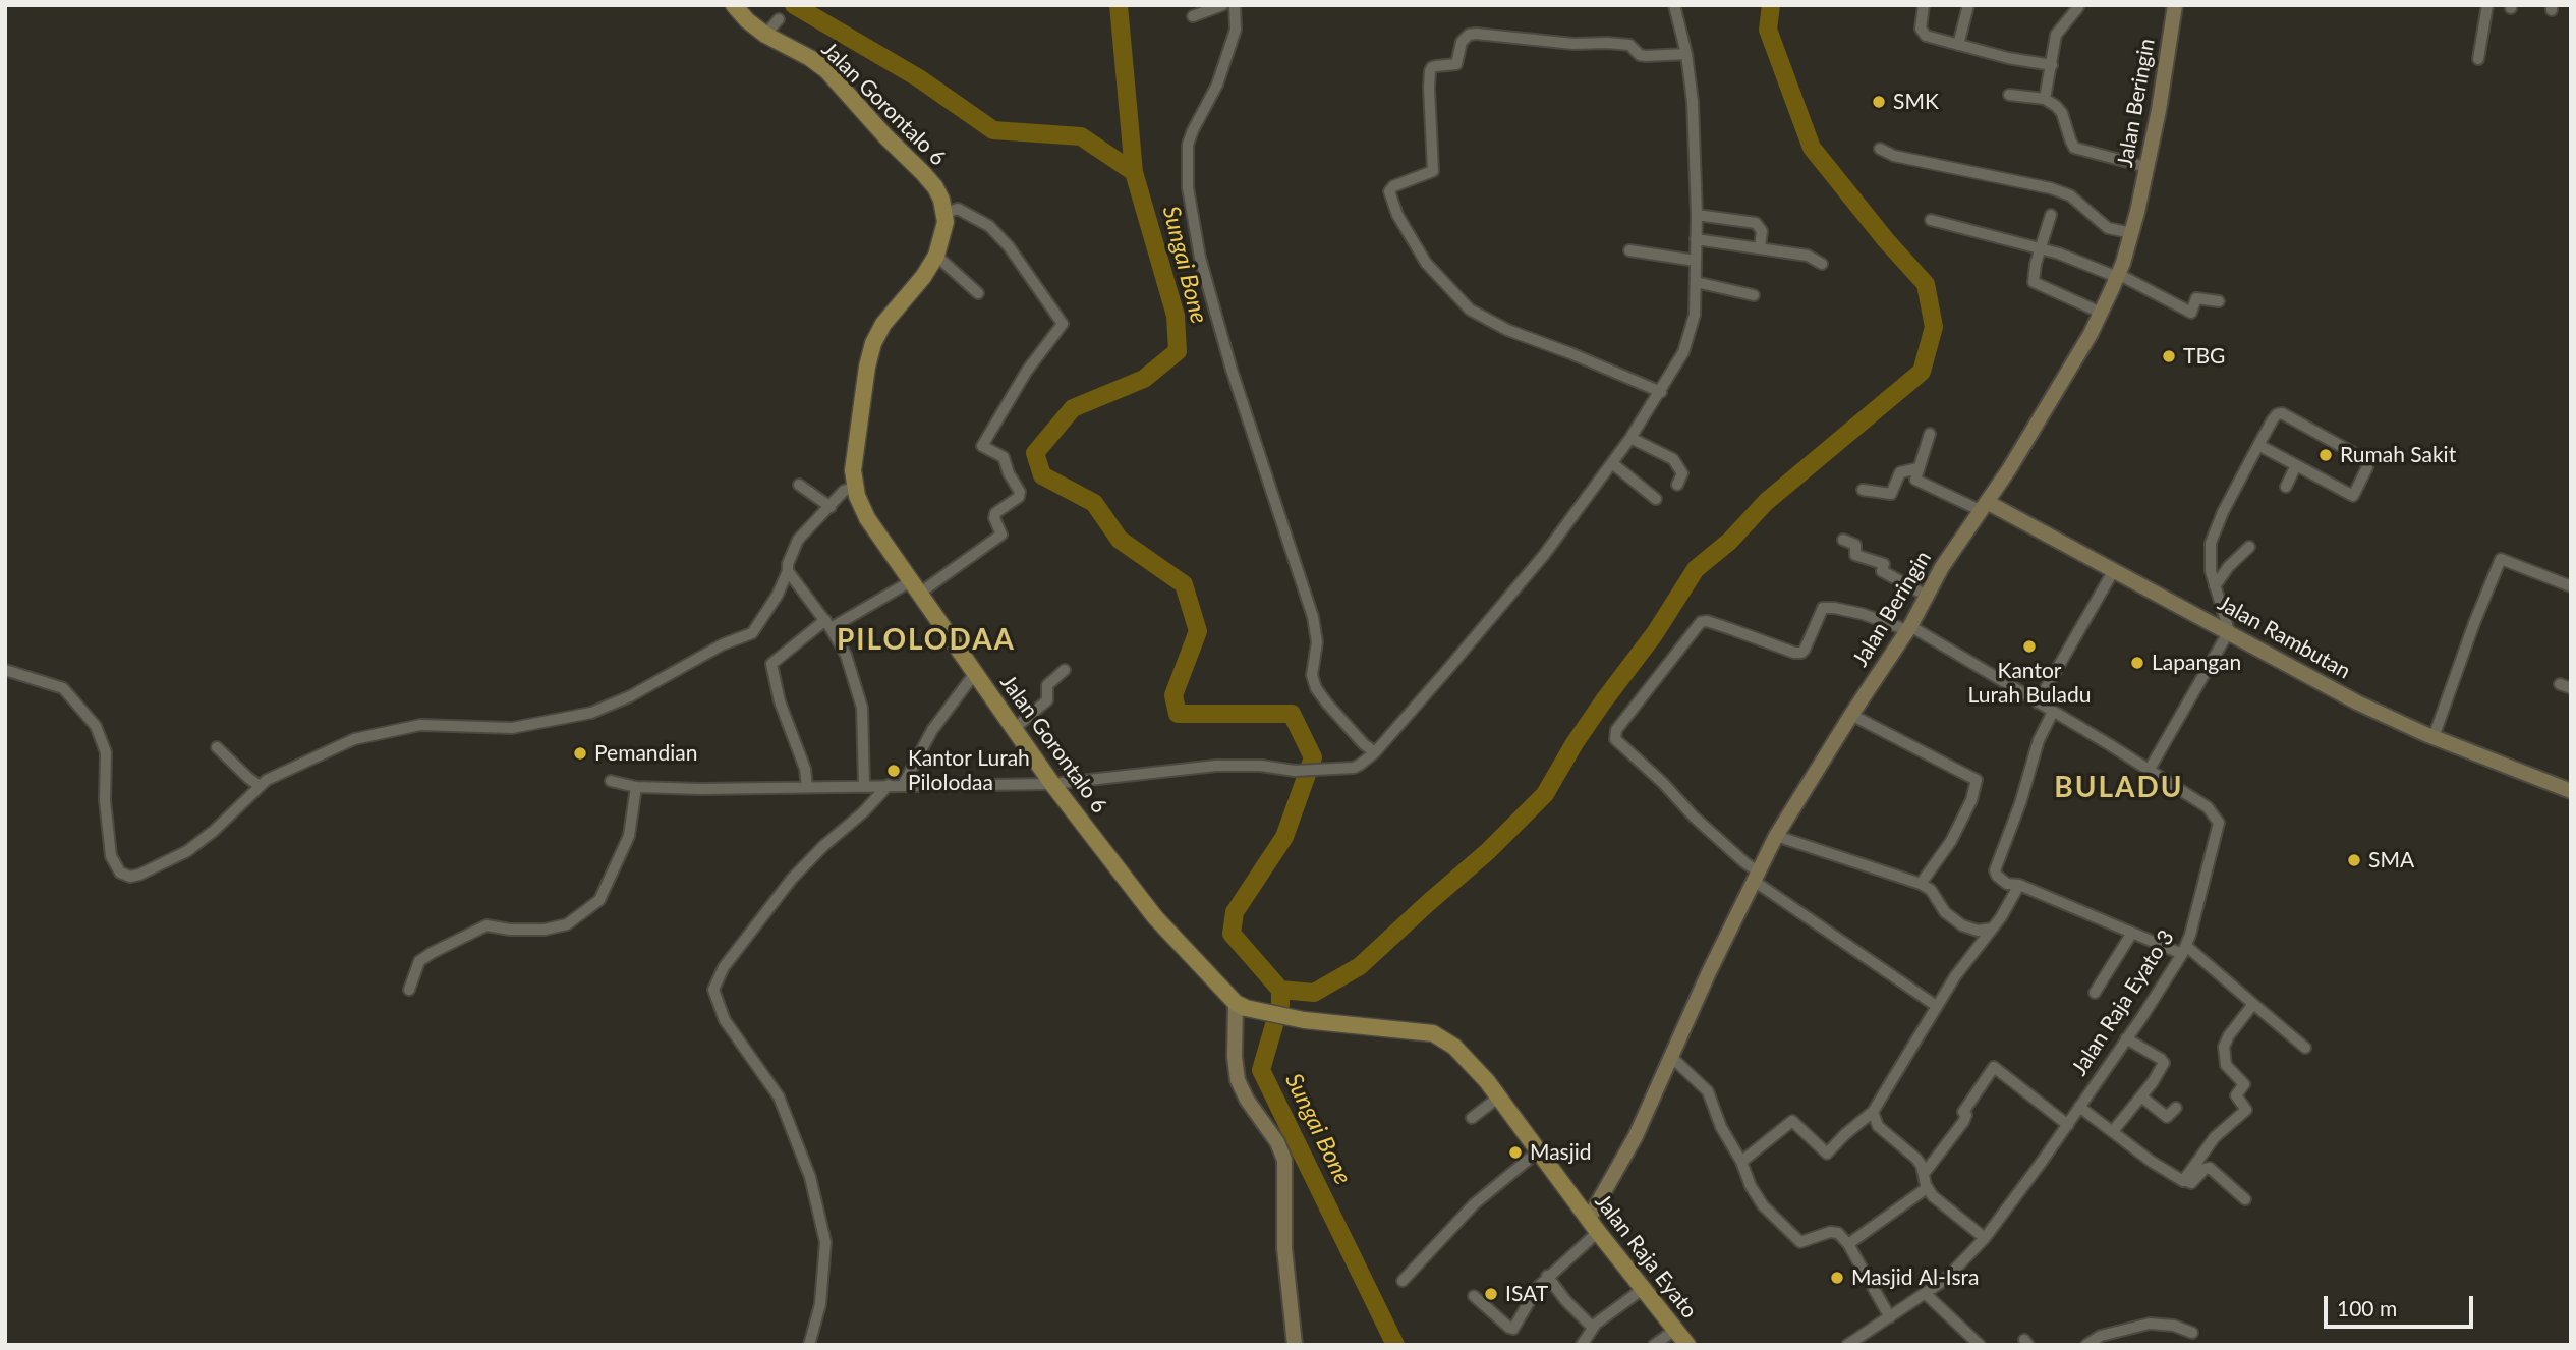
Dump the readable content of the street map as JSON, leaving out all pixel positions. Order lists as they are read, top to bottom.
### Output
{
  "streets": {
    "main road": ["Jalan Gorontalo 6", "Jalan Raja Eyato"],
    "street": ["Jalan Beringin", "Jalan Rambutan", "Jalan Raja Eyato 3"]
  },
  "crossings": [
    ["Jalan Beringin", "Jalan Rambutan"],
    ["Jalan Beringin", "Jalan Raja Eyato 3"],
    ["Jalan Beringin", "Jalan Raja Eyato"],
    ["Jalan Gorontalo 6", "Jalan Raja Eyato"]
  ],
  "districts": ["PILOLODAA", "BULADU"],
  "water": ["Sungai Bone"],
  "places": [
    "SMK",
    "TBG",
    "Rumah Sakit",
    "Kantor Lurah Buladu",
    "Lapangan",
    "Pemandian",
    "Kantor Lurah Pilolodaa",
    "SMA",
    "Masjid",
    "Masjid Al-Isra",
    "ISAT"
  ],
  "scale_bar": "100 m"
}
